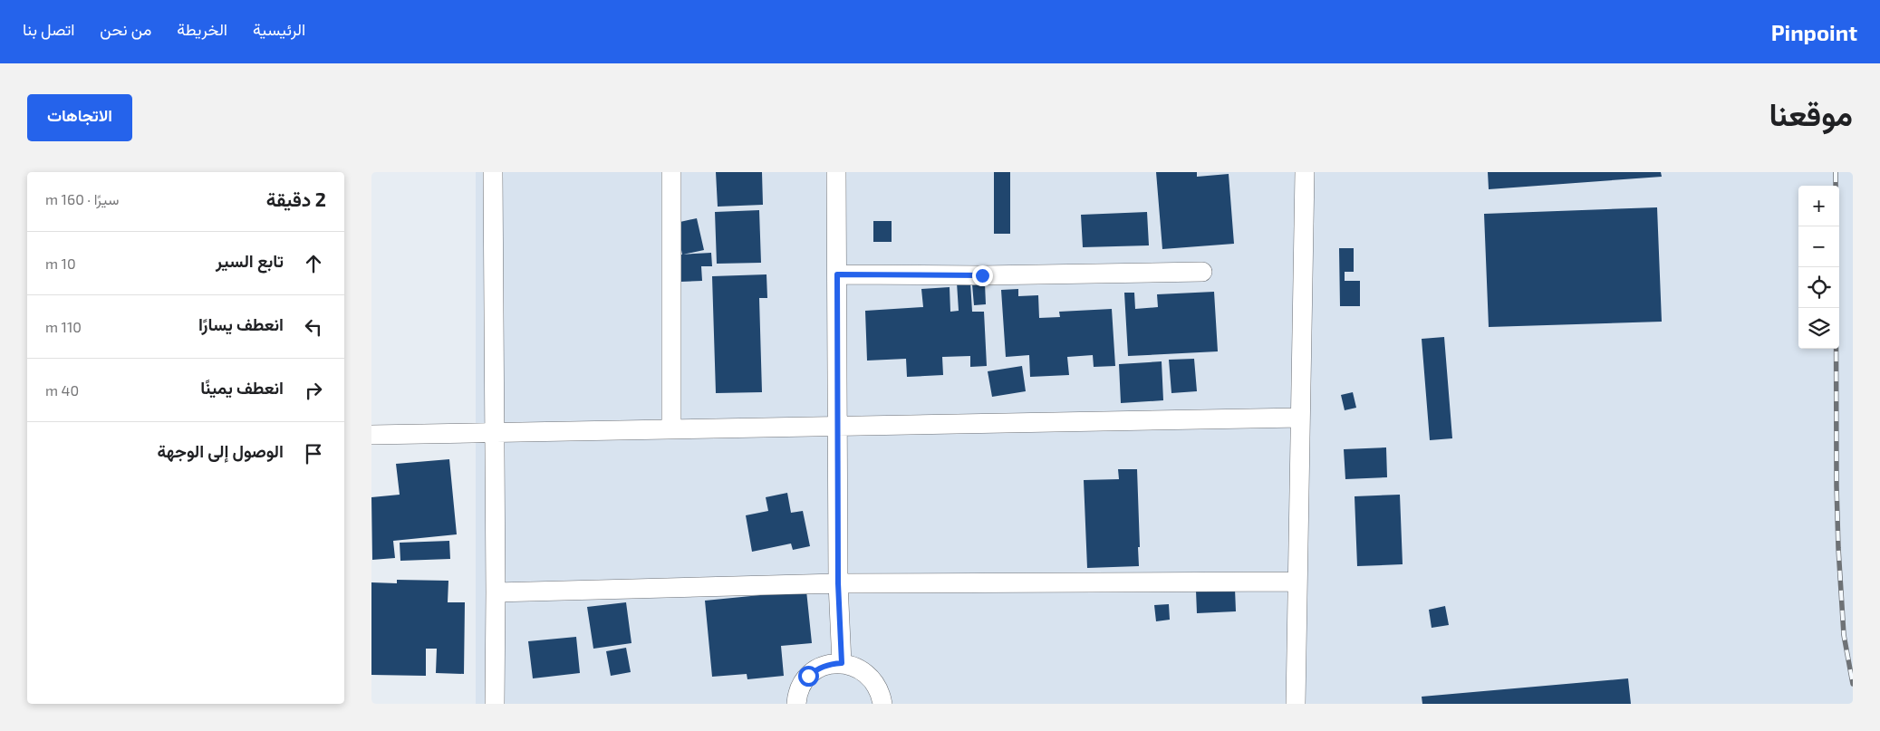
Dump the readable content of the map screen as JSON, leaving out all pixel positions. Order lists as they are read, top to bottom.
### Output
{
  "page": {
    "header": "Pinpoint",
    "nav": [
      "الرئيسية",
      "الخريطة",
      "من نحن",
      "اتصل بنا"
    ],
    "title": "موقعنا",
    "buttons": "الاتجاهات",
    "heading": ["2 دقيقة", "سيرًا · 160 m"],
    "map_buttons": ["+", "−"],
    "list": [
      ["تابع السير", "10 m"],
      ["انعطف يسارًا", "110 m"],
      ["انعطف يمينًا", "40 m"],
      "الوصول إلى الوجهة"
    ]
  }
}
